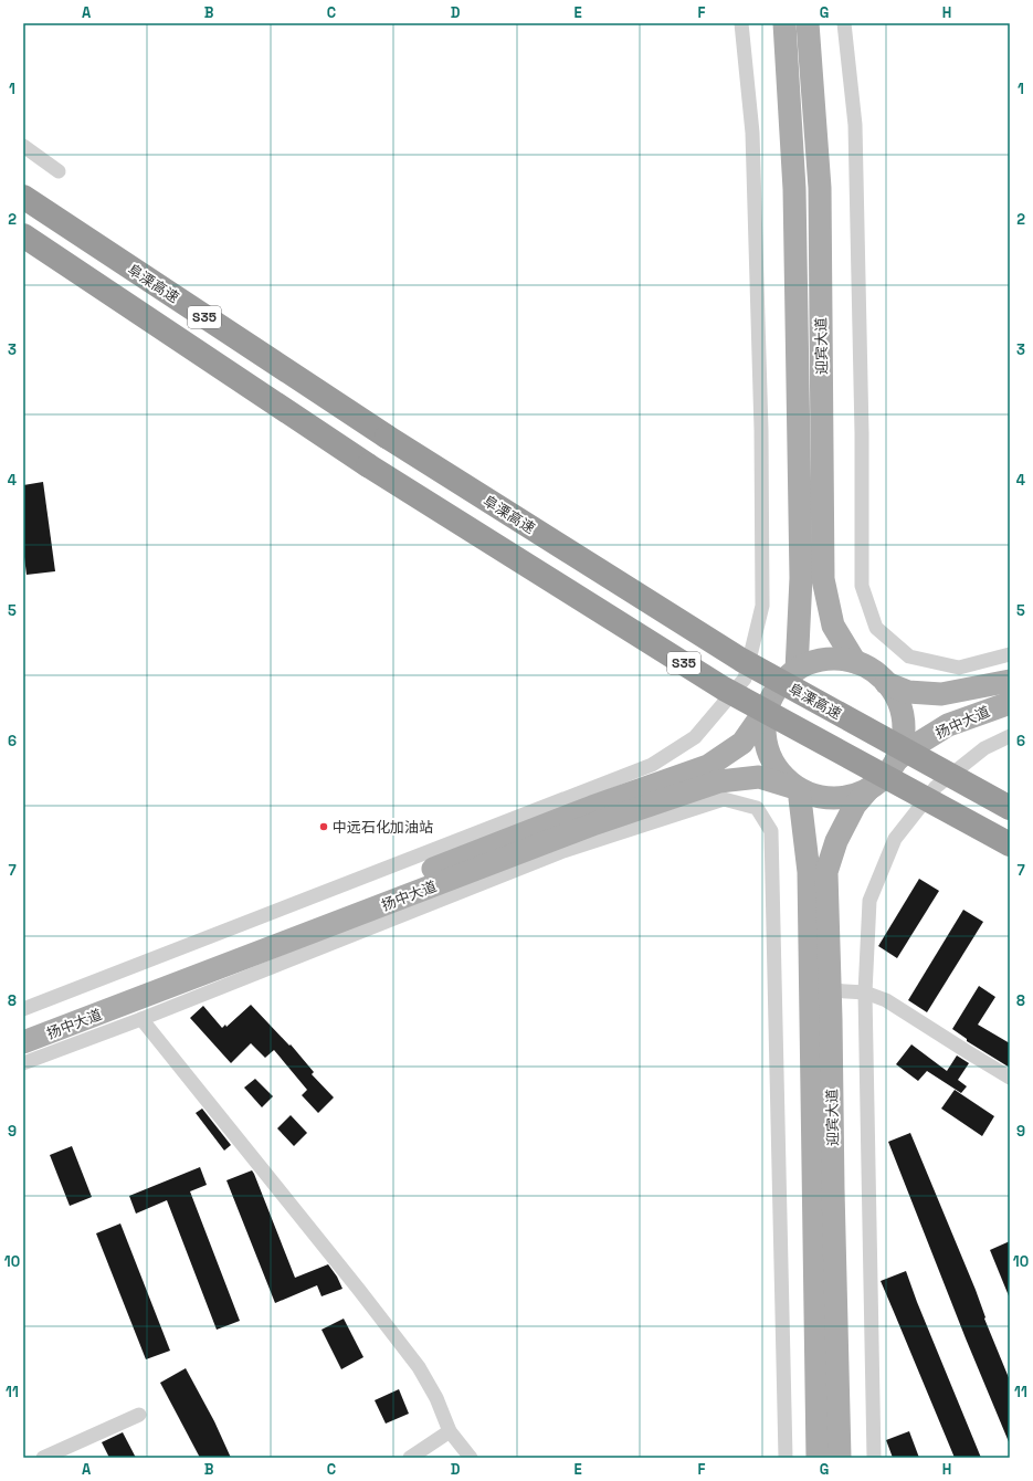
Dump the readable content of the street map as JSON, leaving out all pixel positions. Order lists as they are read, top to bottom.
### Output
{
  "streets": {
    "highway": ["阜溧高速", "S35"],
    "main road": ["迎宾大道", "扬中大道"]
  },
  "crossings": [
    ["迎宾大道", "扬中大道"]
  ],
  "places": ["中远石化加油站"],
  "grid": {
    "columns": [
      "A",
      "B",
      "C",
      "D",
      "E",
      "F",
      "G",
      "H"
    ],
    "rows": [
      "1",
      "2",
      "3",
      "4",
      "5",
      "6",
      "7",
      "8",
      "9",
      "10",
      "11"
    ]
  }
}
